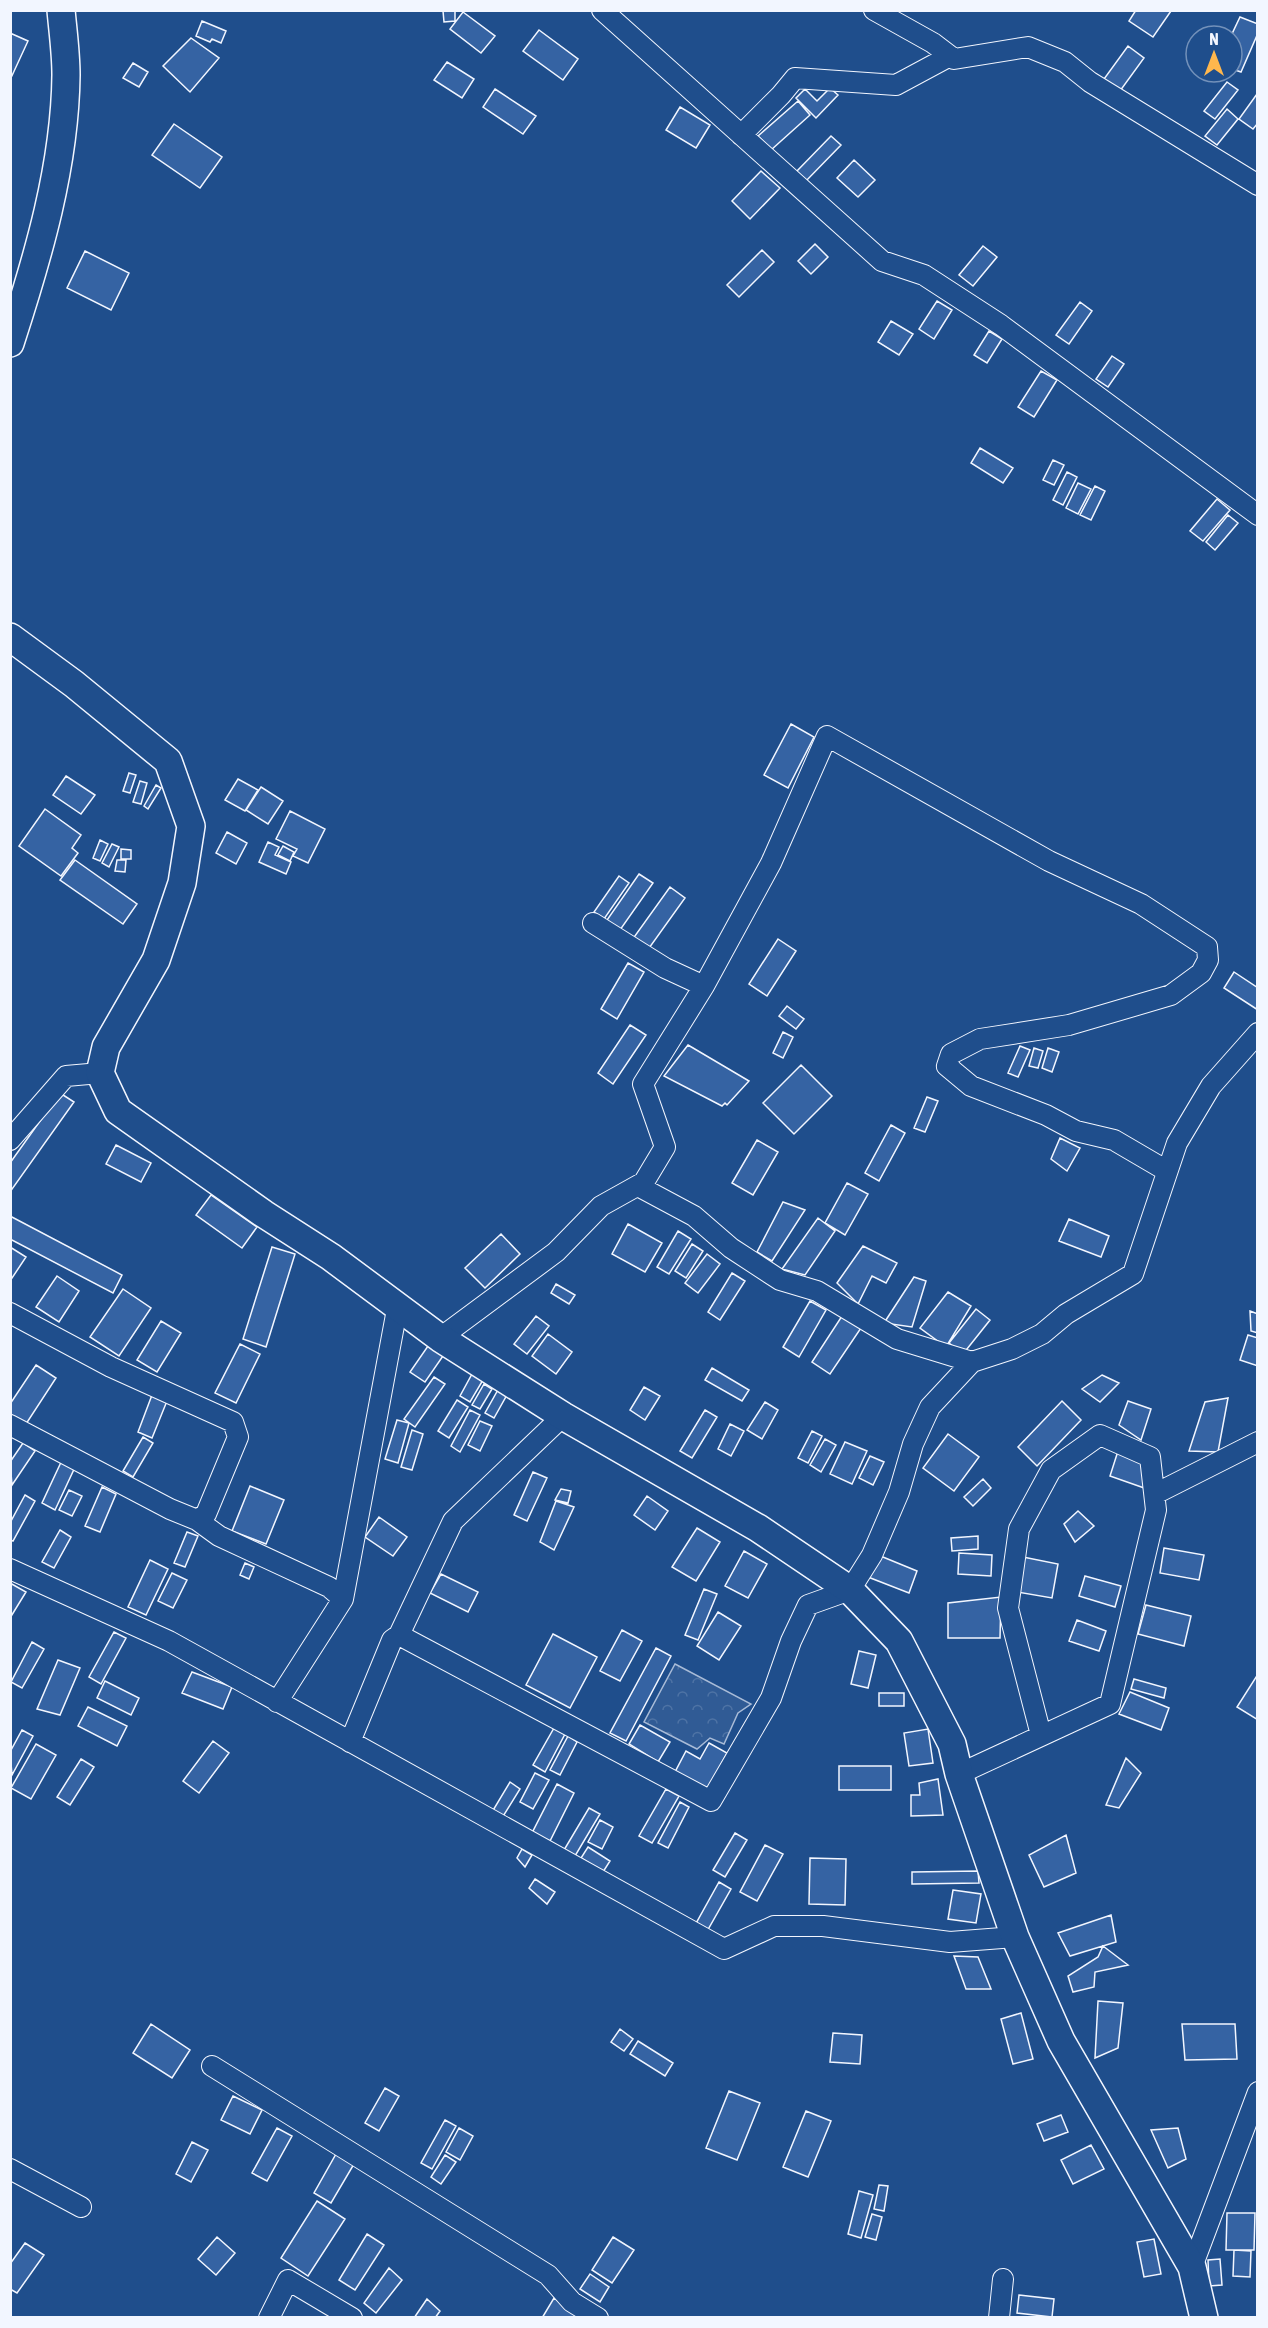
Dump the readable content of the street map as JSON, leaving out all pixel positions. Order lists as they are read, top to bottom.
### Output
{
  "north": "top"
}
